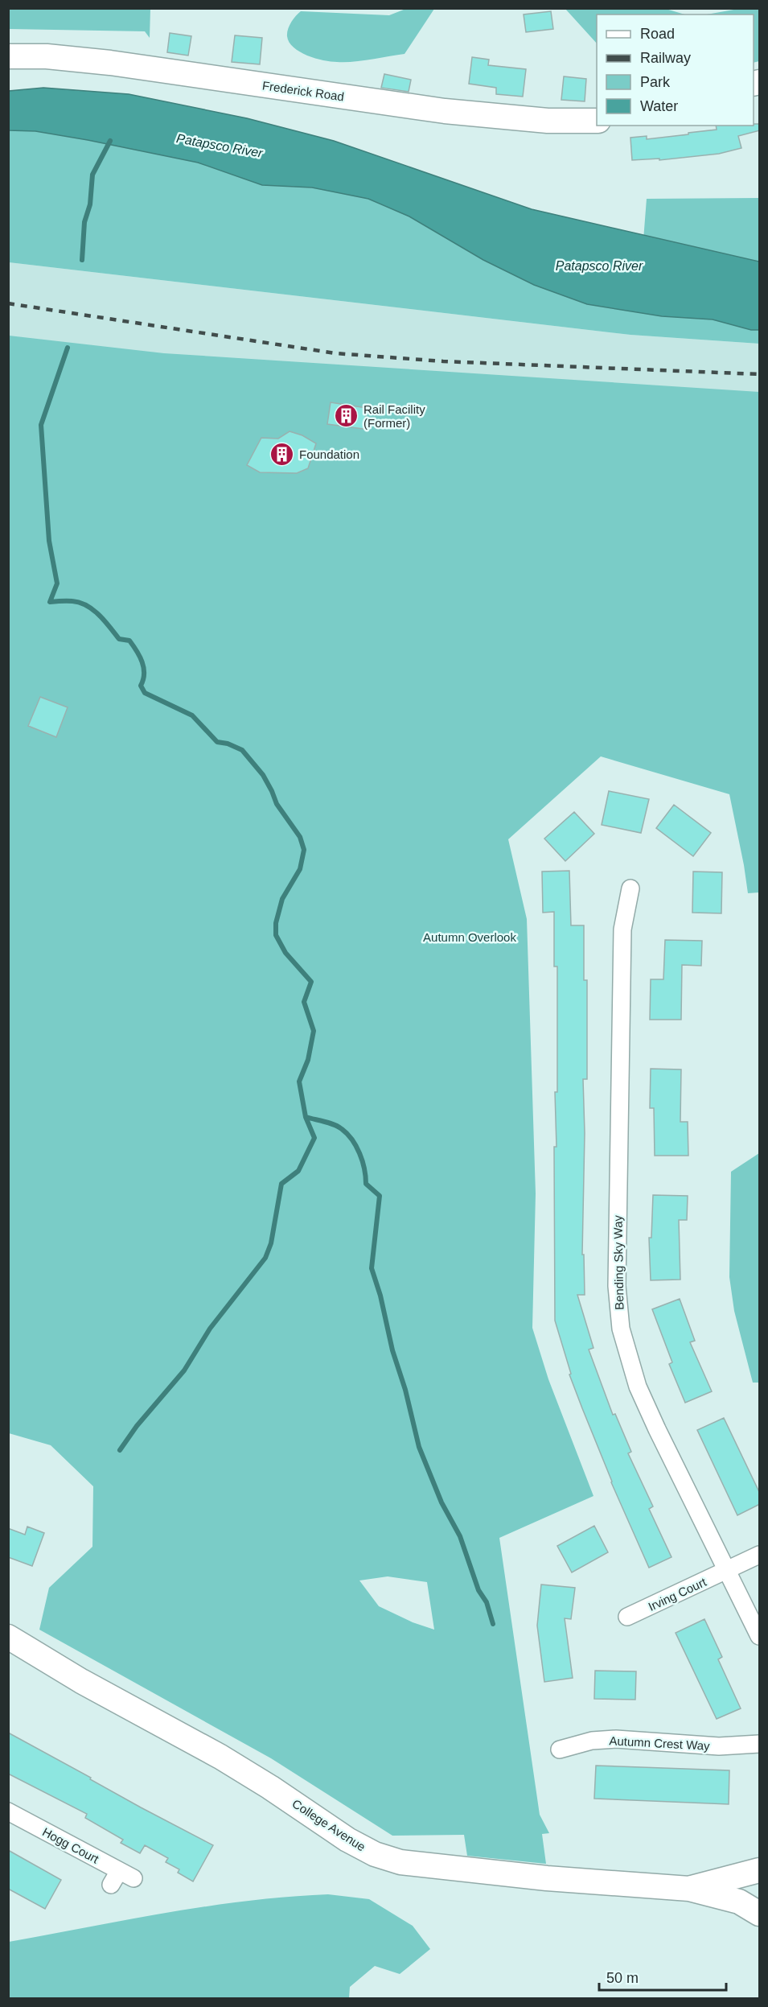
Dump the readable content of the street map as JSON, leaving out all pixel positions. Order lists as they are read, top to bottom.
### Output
{
  "streets": {
    "street": [
      "Frederick Road",
      "Bending Sky Way",
      "Irving Court",
      "Autumn Crest Way",
      "College Avenue",
      "Hogg Court"
    ]
  },
  "crossings": [
    ["Bending Sky Way", "Irving Court"]
  ],
  "water": ["Patapsco River"],
  "parks": ["Autumn Overlook"],
  "places": {
    "building": ["Rail Facility (Former)", "Foundation"]
  },
  "legend": [
    "Road",
    "Railway",
    "Park",
    "Water"
  ],
  "scale_bar": "50 m"
}
